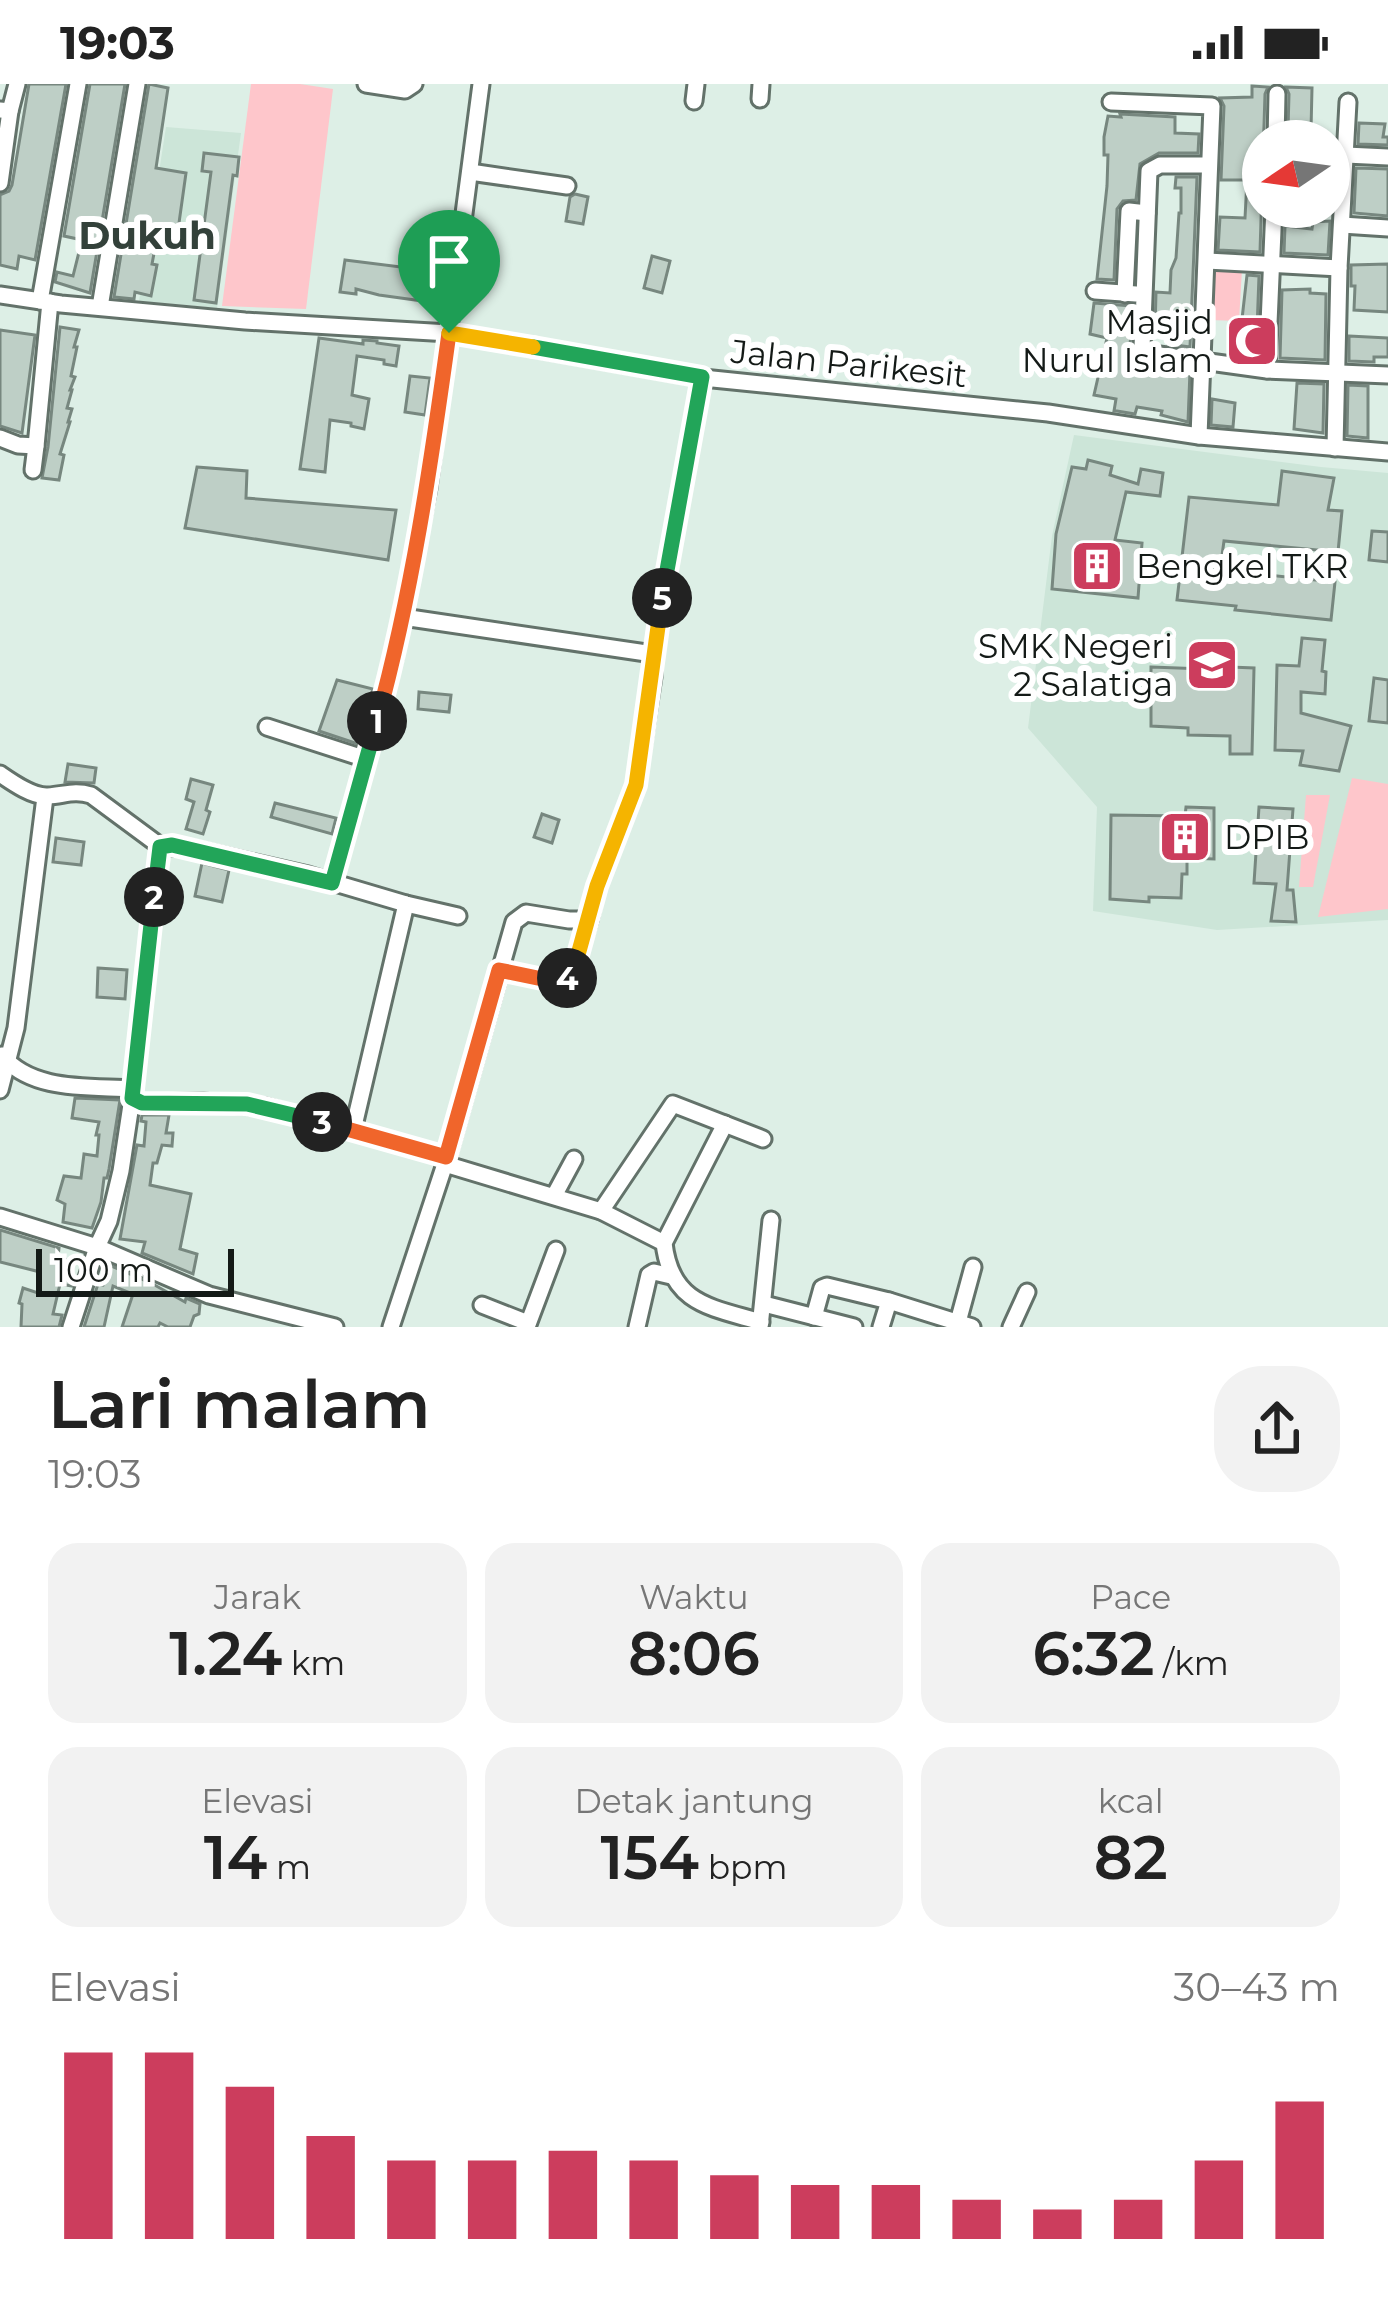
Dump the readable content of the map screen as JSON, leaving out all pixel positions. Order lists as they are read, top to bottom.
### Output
{
  "streets": {
    "street": ["Jalan Parikesit"]
  },
  "districts": ["Dukuh"],
  "places": {
    "mosque": ["Masjid Nurul Islam"],
    "building": ["Bengkel TKR", "DPIB"],
    "school or university": ["SMK Negeri 2 Salatiga"]
  },
  "scale_bar": "100 m",
  "north": "left",
  "page": {
    "status": "19:03",
    "pins": [
      "5",
      "1",
      "2",
      "4",
      "3"
    ],
    "scale": "100 m",
    "heading": ["Lari malam", "19:03"],
    "stats": [
      ["Jarak", "1.24 km"],
      ["Waktu", "8:06"],
      ["Pace", "6:32 /km"],
      ["Elevasi", "14 m"],
      ["Detak jantung", "154 bpm"],
      ["kcal", "82"]
    ],
    "chart": ["Elevasi", "30–43 m"]
  }
}
